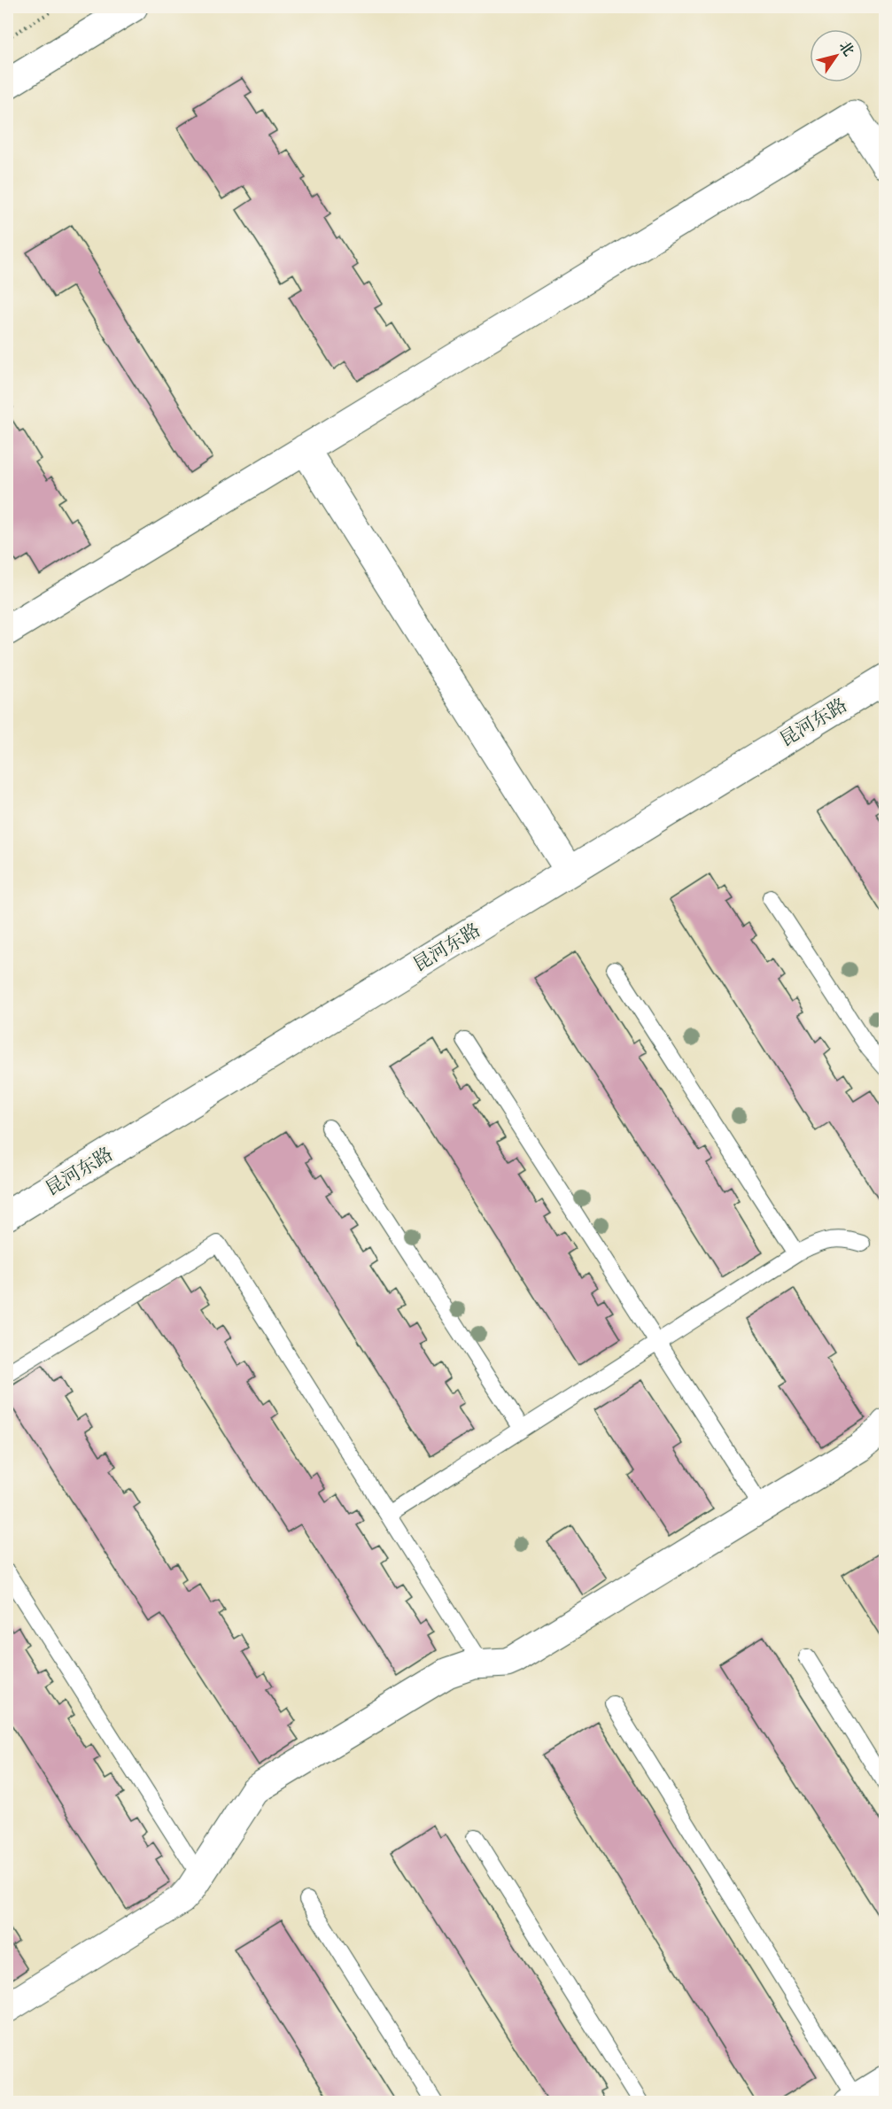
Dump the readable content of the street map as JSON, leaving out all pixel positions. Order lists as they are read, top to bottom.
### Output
{
  "streets": {
    "street": ["昆河东路"]
  },
  "north": "top right"
}
